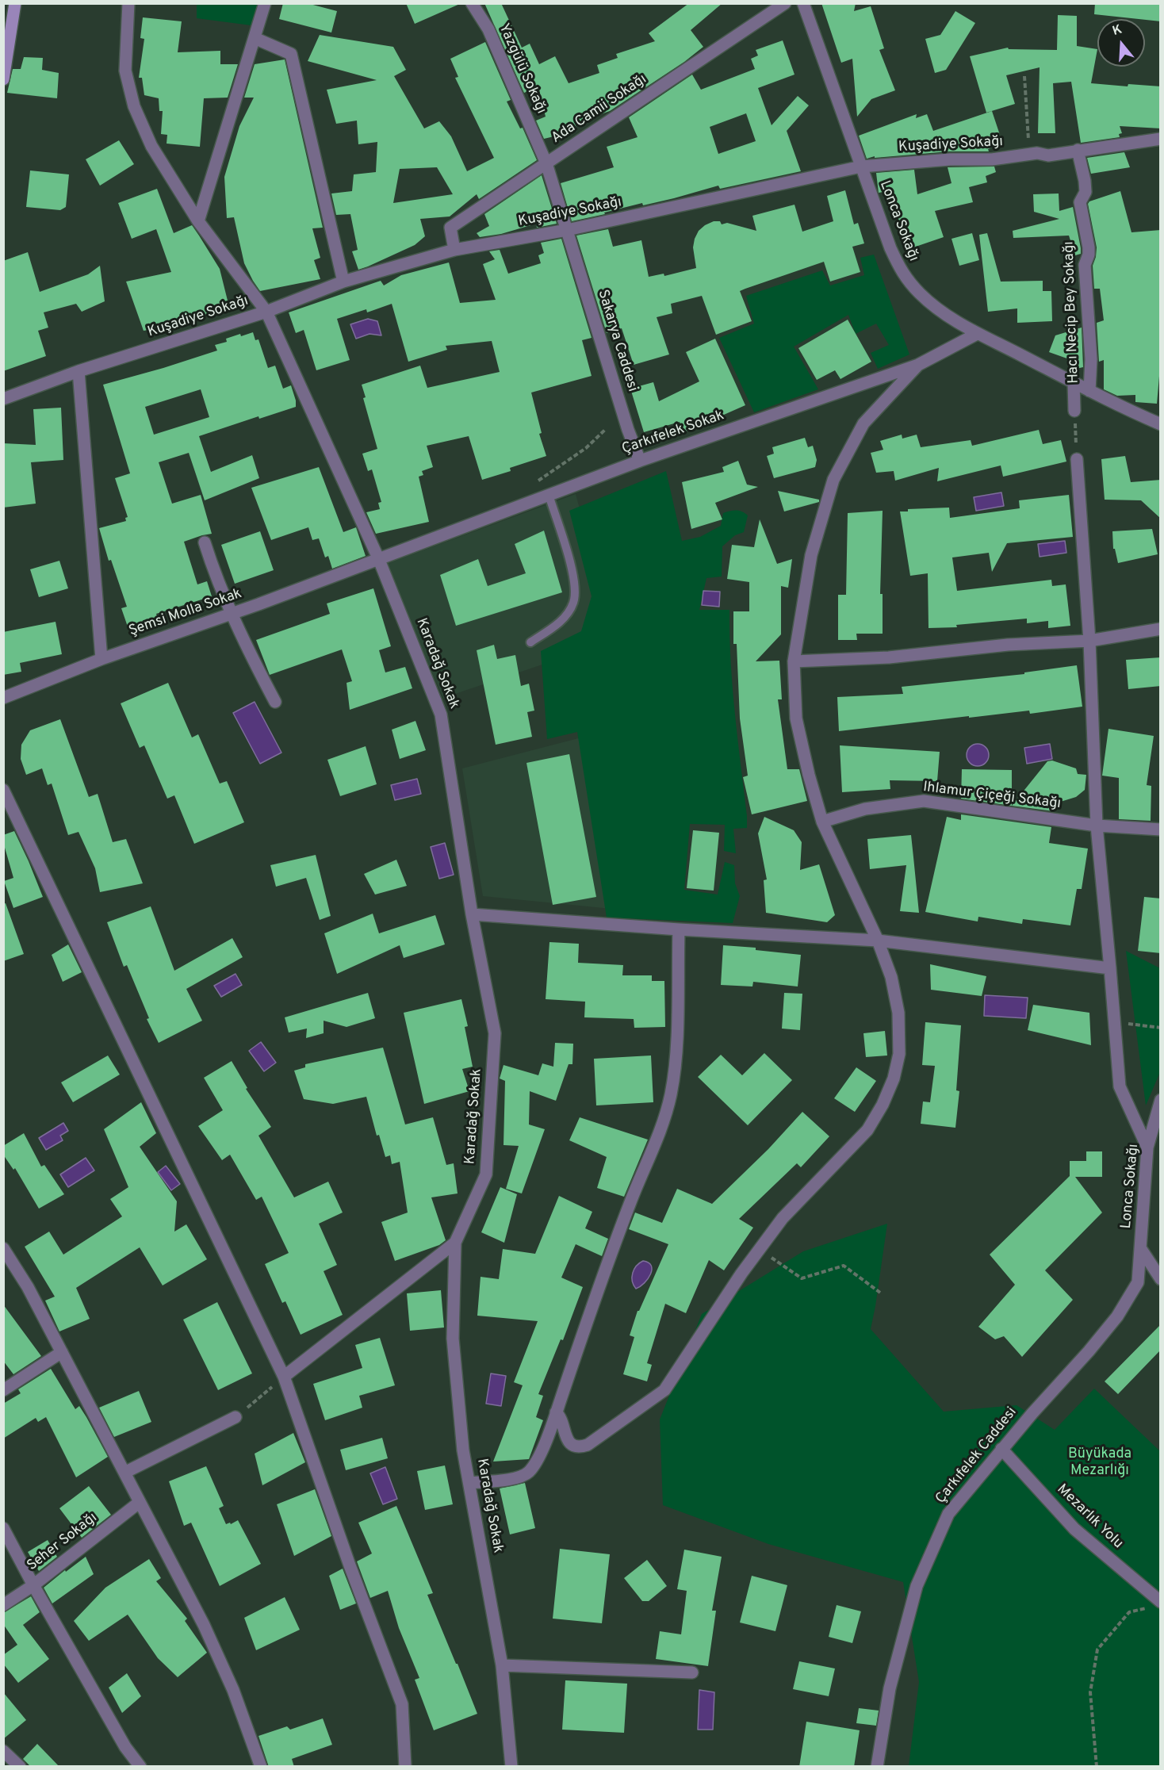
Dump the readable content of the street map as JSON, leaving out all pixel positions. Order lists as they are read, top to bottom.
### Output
{
  "streets": {
    "street": [
      "Yazgülü Sokağı",
      "Ada Camii Sokağı",
      "Kuşadiye Sokağı",
      "Lonca Sokağı",
      "Hacı Necip Bey Sokağı",
      "Sakarya Caddesi",
      "Çarkıfelek Sokak",
      "Şemsi Molla Sokak",
      "Karadağ Sokak",
      "Ihlamur Çiçeği Sokağı",
      "Çarkıfelek Caddesi",
      "Mezarlık Yolu",
      "Seher Sokağı"
    ]
  },
  "crossings": [
    ["Yazgülü Sokağı", "Ada Camii Sokağı"],
    ["Yazgülü Sokağı", "Kuşadiye Sokağı"],
    ["Yazgülü Sokağı", "Sakarya Caddesi"],
    ["Ada Camii Sokağı", "Kuşadiye Sokağı"],
    ["Kuşadiye Sokağı", "Lonca Sokağı"],
    ["Kuşadiye Sokağı", "Hacı Necip Bey Sokağı"],
    ["Kuşadiye Sokağı", "Sakarya Caddesi"],
    ["Kuşadiye Sokağı", "Karadağ Sokak"],
    ["Lonca Sokağı", "Hacı Necip Bey Sokağı"],
    ["Lonca Sokağı", "Çarkıfelek Sokak"],
    ["Lonca Sokağı", "Çarkıfelek Caddesi"],
    ["Sakarya Caddesi", "Çarkıfelek Sokak"],
    ["Çarkıfelek Sokak", "Şemsi Molla Sokak"],
    ["Çarkıfelek Sokak", "Karadağ Sokak"],
    ["Şemsi Molla Sokak", "Karadağ Sokak"],
    ["Çarkıfelek Caddesi", "Mezarlık Yolu"]
  ],
  "parks": ["Büyükada Mezarlığı"],
  "north": "top"
}
